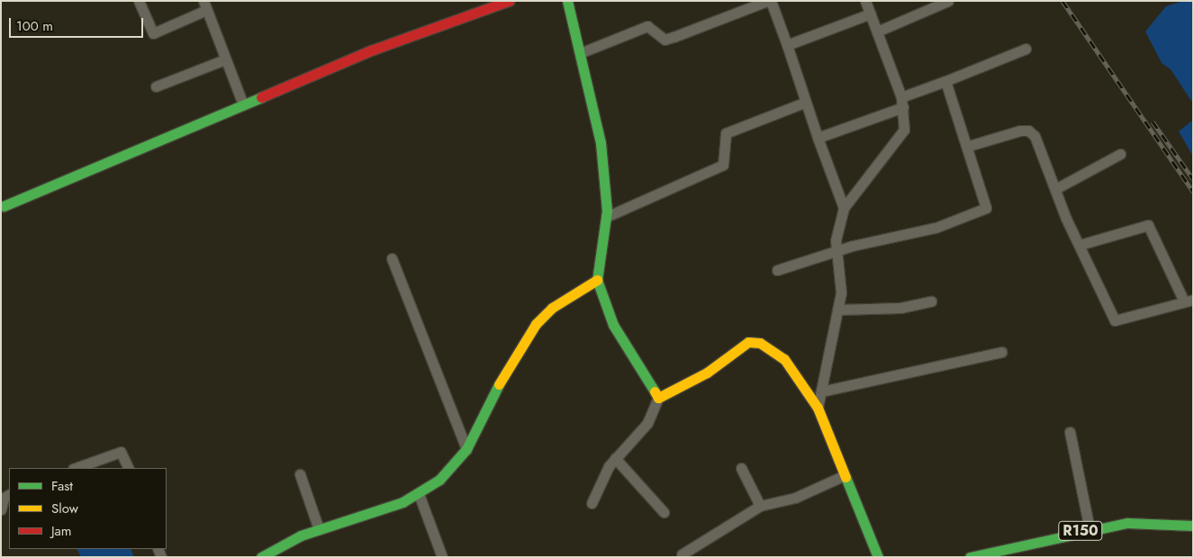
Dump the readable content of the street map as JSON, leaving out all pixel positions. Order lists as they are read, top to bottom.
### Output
{
  "streets": {
    "street": ["R150"]
  },
  "legend": ["Fast", "Slow", "Jam"],
  "scale_bar": "100 m"
}
